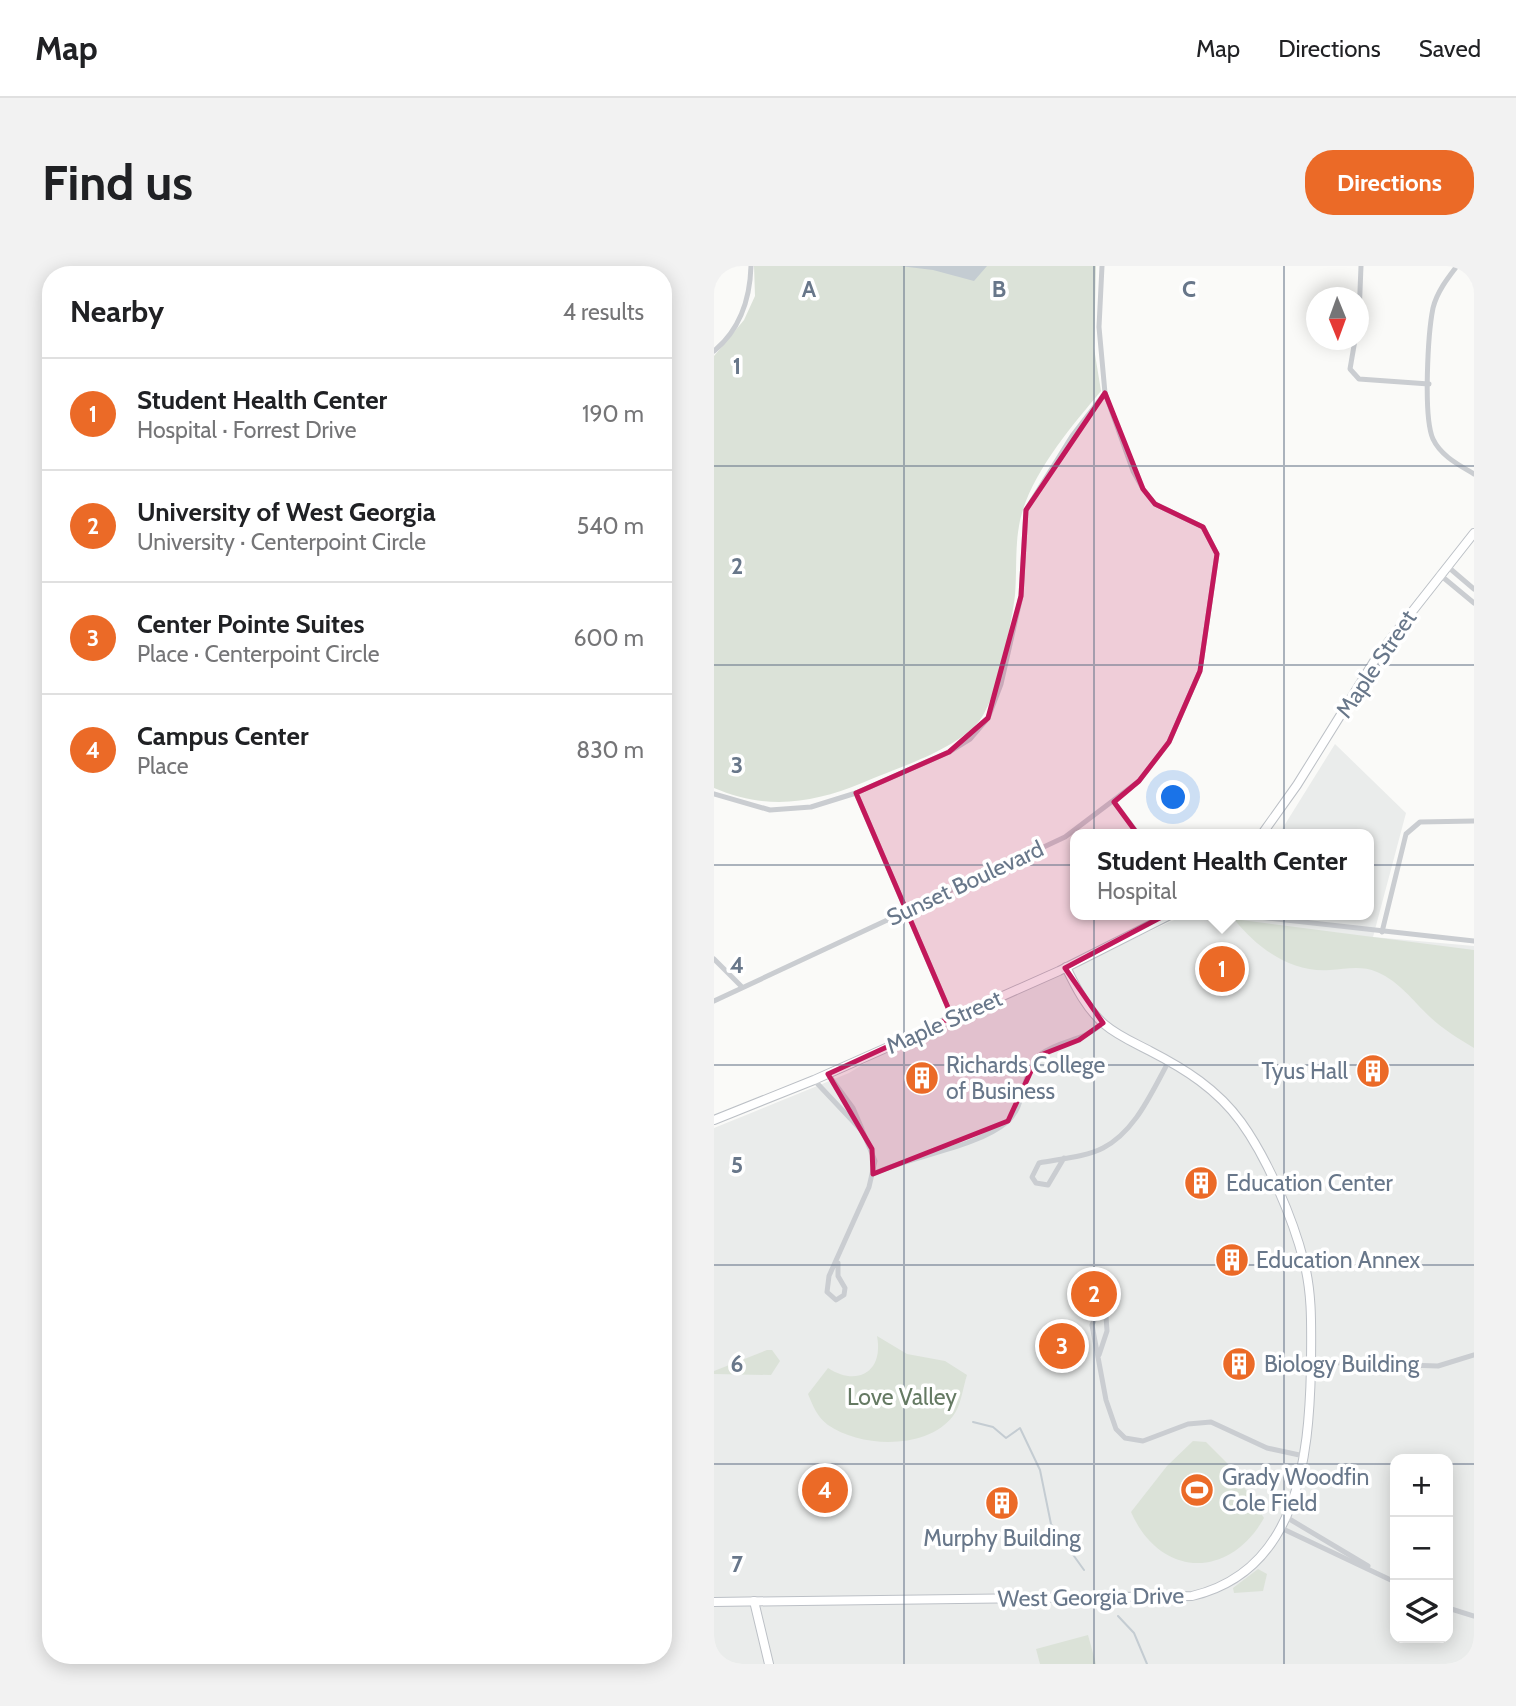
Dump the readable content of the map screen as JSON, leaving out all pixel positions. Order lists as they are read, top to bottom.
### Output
{
  "streets": {
    "street": ["Maple Street", "Sunset Boulevard", "West Georgia Drive"]
  },
  "crossings": [
    ["Maple Street", "West Georgia Drive"]
  ],
  "parks": ["Love Valley"],
  "places": {
    "building": [
      "Tyus Hall",
      "Richards College of Business",
      "Education Center",
      "Education Annex",
      "Biology Building",
      "Murphy Building"
    ],
    "sports": ["Grady Woodfin Cole Field"]
  },
  "north": "bottom",
  "page": {
    "header": "Map",
    "nav": ["Map", "Directions", "Saved"],
    "buttons": "Directions",
    "title": "Find us",
    "heading": ["Nearby", "4 results"],
    "list": [
      {
        "mark": "1",
        "name": "Student Health Center",
        "note": "Hospital · Forrest Drive",
        "value": "190 m"
      },
      {
        "mark": "2",
        "name": "University of West Georgia",
        "note": "University · Centerpoint Circle",
        "value": "540 m"
      },
      {
        "mark": "3",
        "name": "Center Pointe Suites",
        "note": "Place · Centerpoint Circle",
        "value": "600 m"
      },
      {
        "mark": "4",
        "name": "Campus Center",
        "note": "Place",
        "value": "830 m"
      }
    ],
    "popup": ["Student Health Center", "Hospital"],
    "pins": [
      "1",
      "2",
      "3",
      "4"
    ],
    "map_buttons": ["+", "−"]
  },
  "grid": {
    "columns": ["A", "B", "C"],
    "rows": [
      "1",
      "2",
      "3",
      "4",
      "5",
      "6",
      "7"
    ]
  }
}
